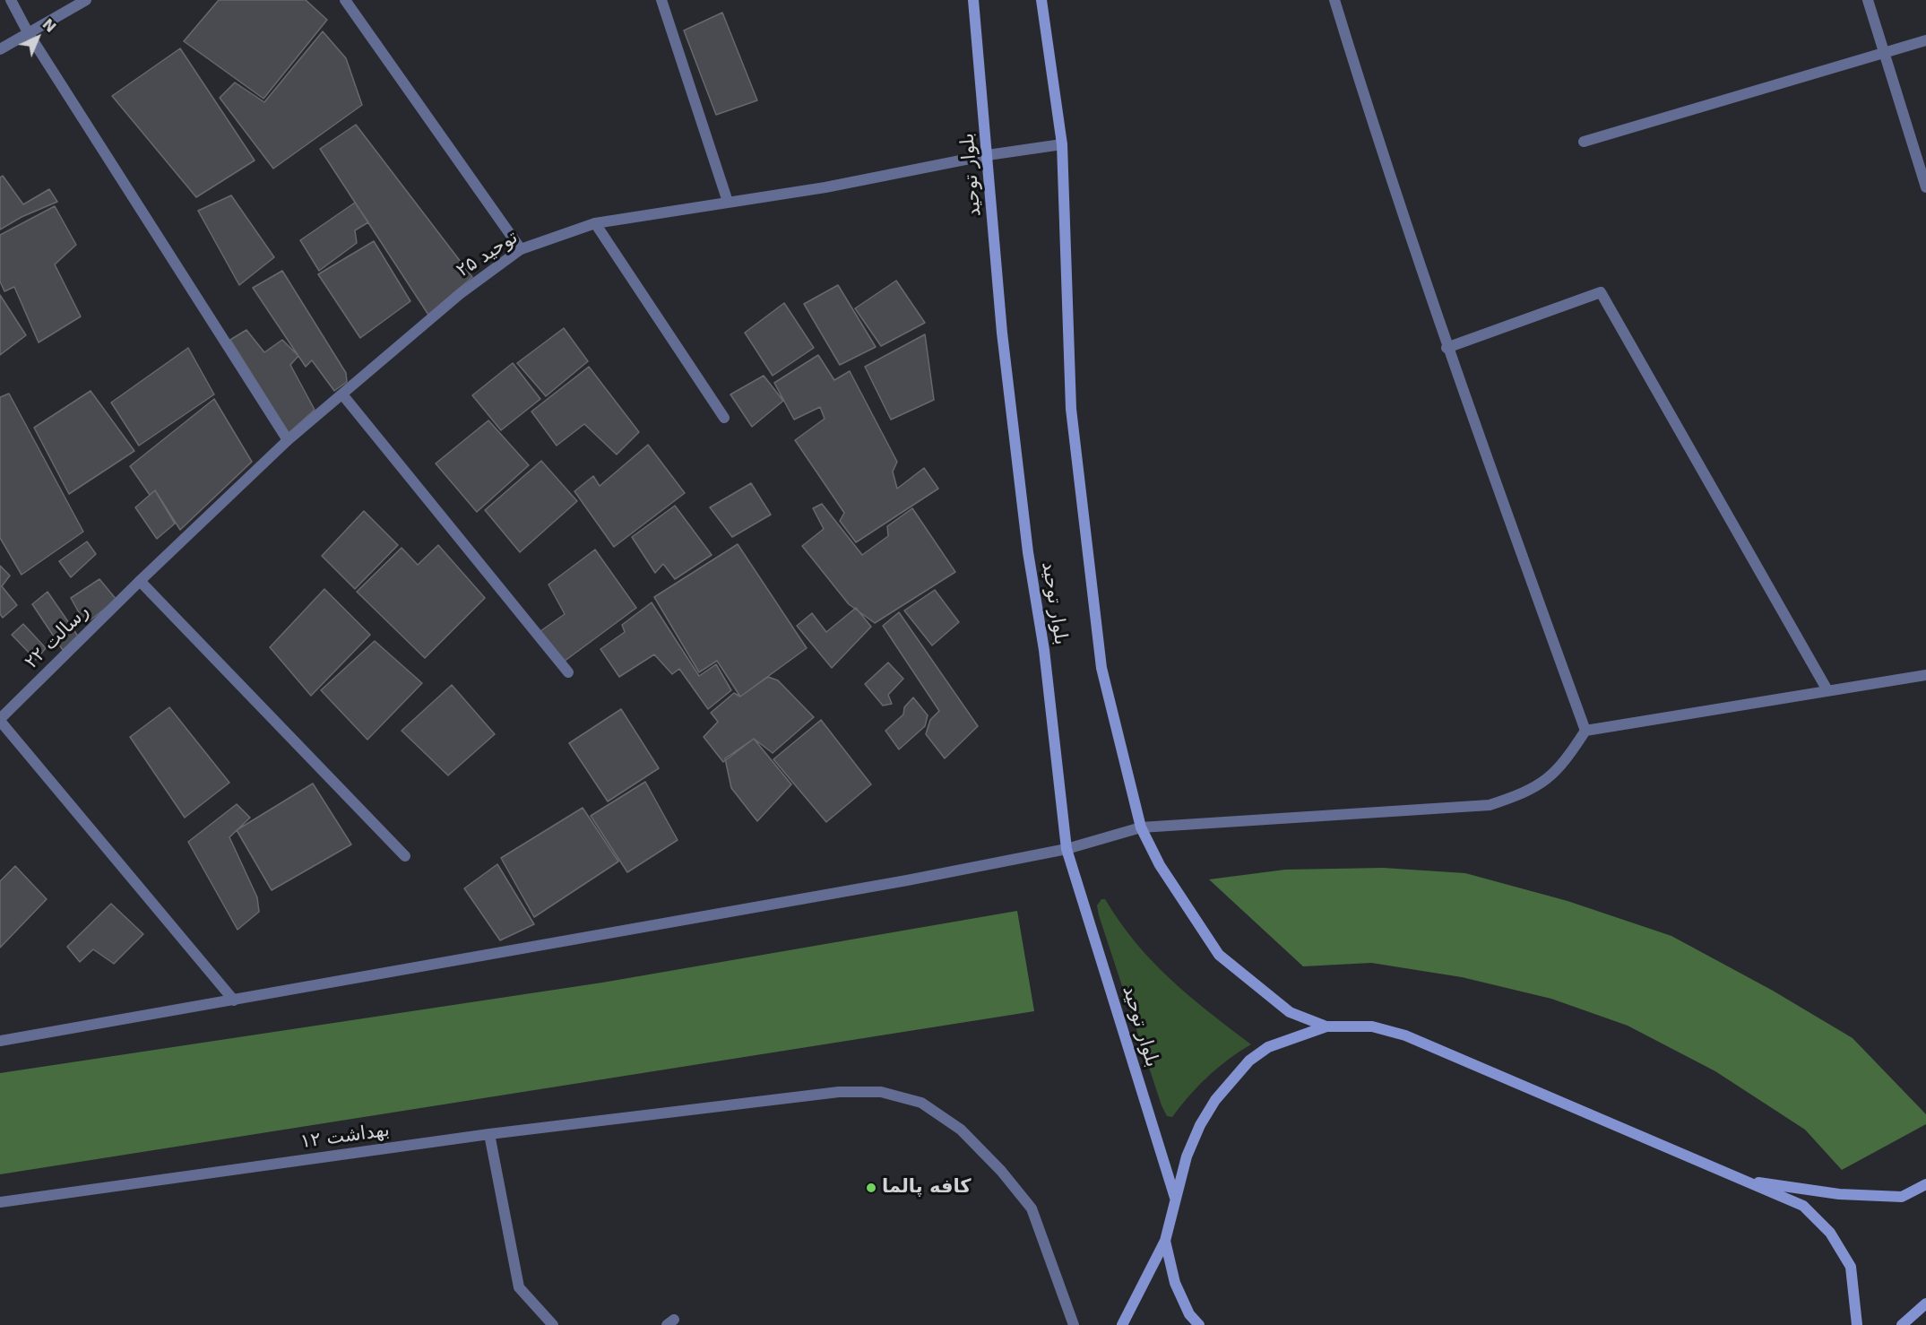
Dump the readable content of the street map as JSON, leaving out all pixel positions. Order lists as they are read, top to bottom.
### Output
{
  "streets": {
    "main road": ["بلوار توحید"],
    "street": ["توحید ۲۵", "رسالت ۲۲", "بهداشت ۱۲"]
  },
  "crossings": [
    ["بلوار توحید", "توحید ۲۵"],
    ["توحید ۲۵", "رسالت ۲۲"]
  ],
  "places": ["کافه پالما"],
  "north": "top right"
}
